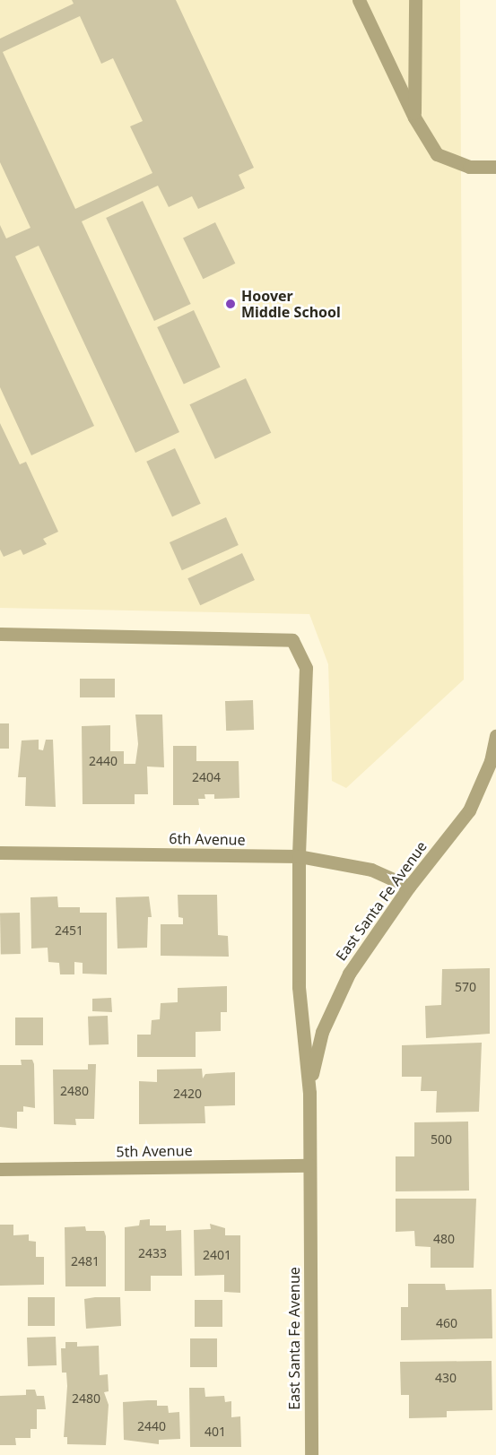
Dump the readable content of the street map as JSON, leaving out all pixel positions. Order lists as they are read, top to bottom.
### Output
{
  "streets": {
    "street": ["6th Avenue", "East Santa Fe Avenue", "5th Avenue"]
  },
  "crossings": [
    ["6th Avenue", "East Santa Fe Avenue"],
    ["East Santa Fe Avenue", "5th Avenue"]
  ],
  "places": ["Hoover Middle School"],
  "house_numbers": [
    "2440",
    "2404",
    "2451",
    "570",
    "2480",
    "2420",
    "500",
    "480",
    "2433",
    "2401",
    "2481",
    "460",
    "430",
    "2480",
    "2440",
    "401"
  ]
}
